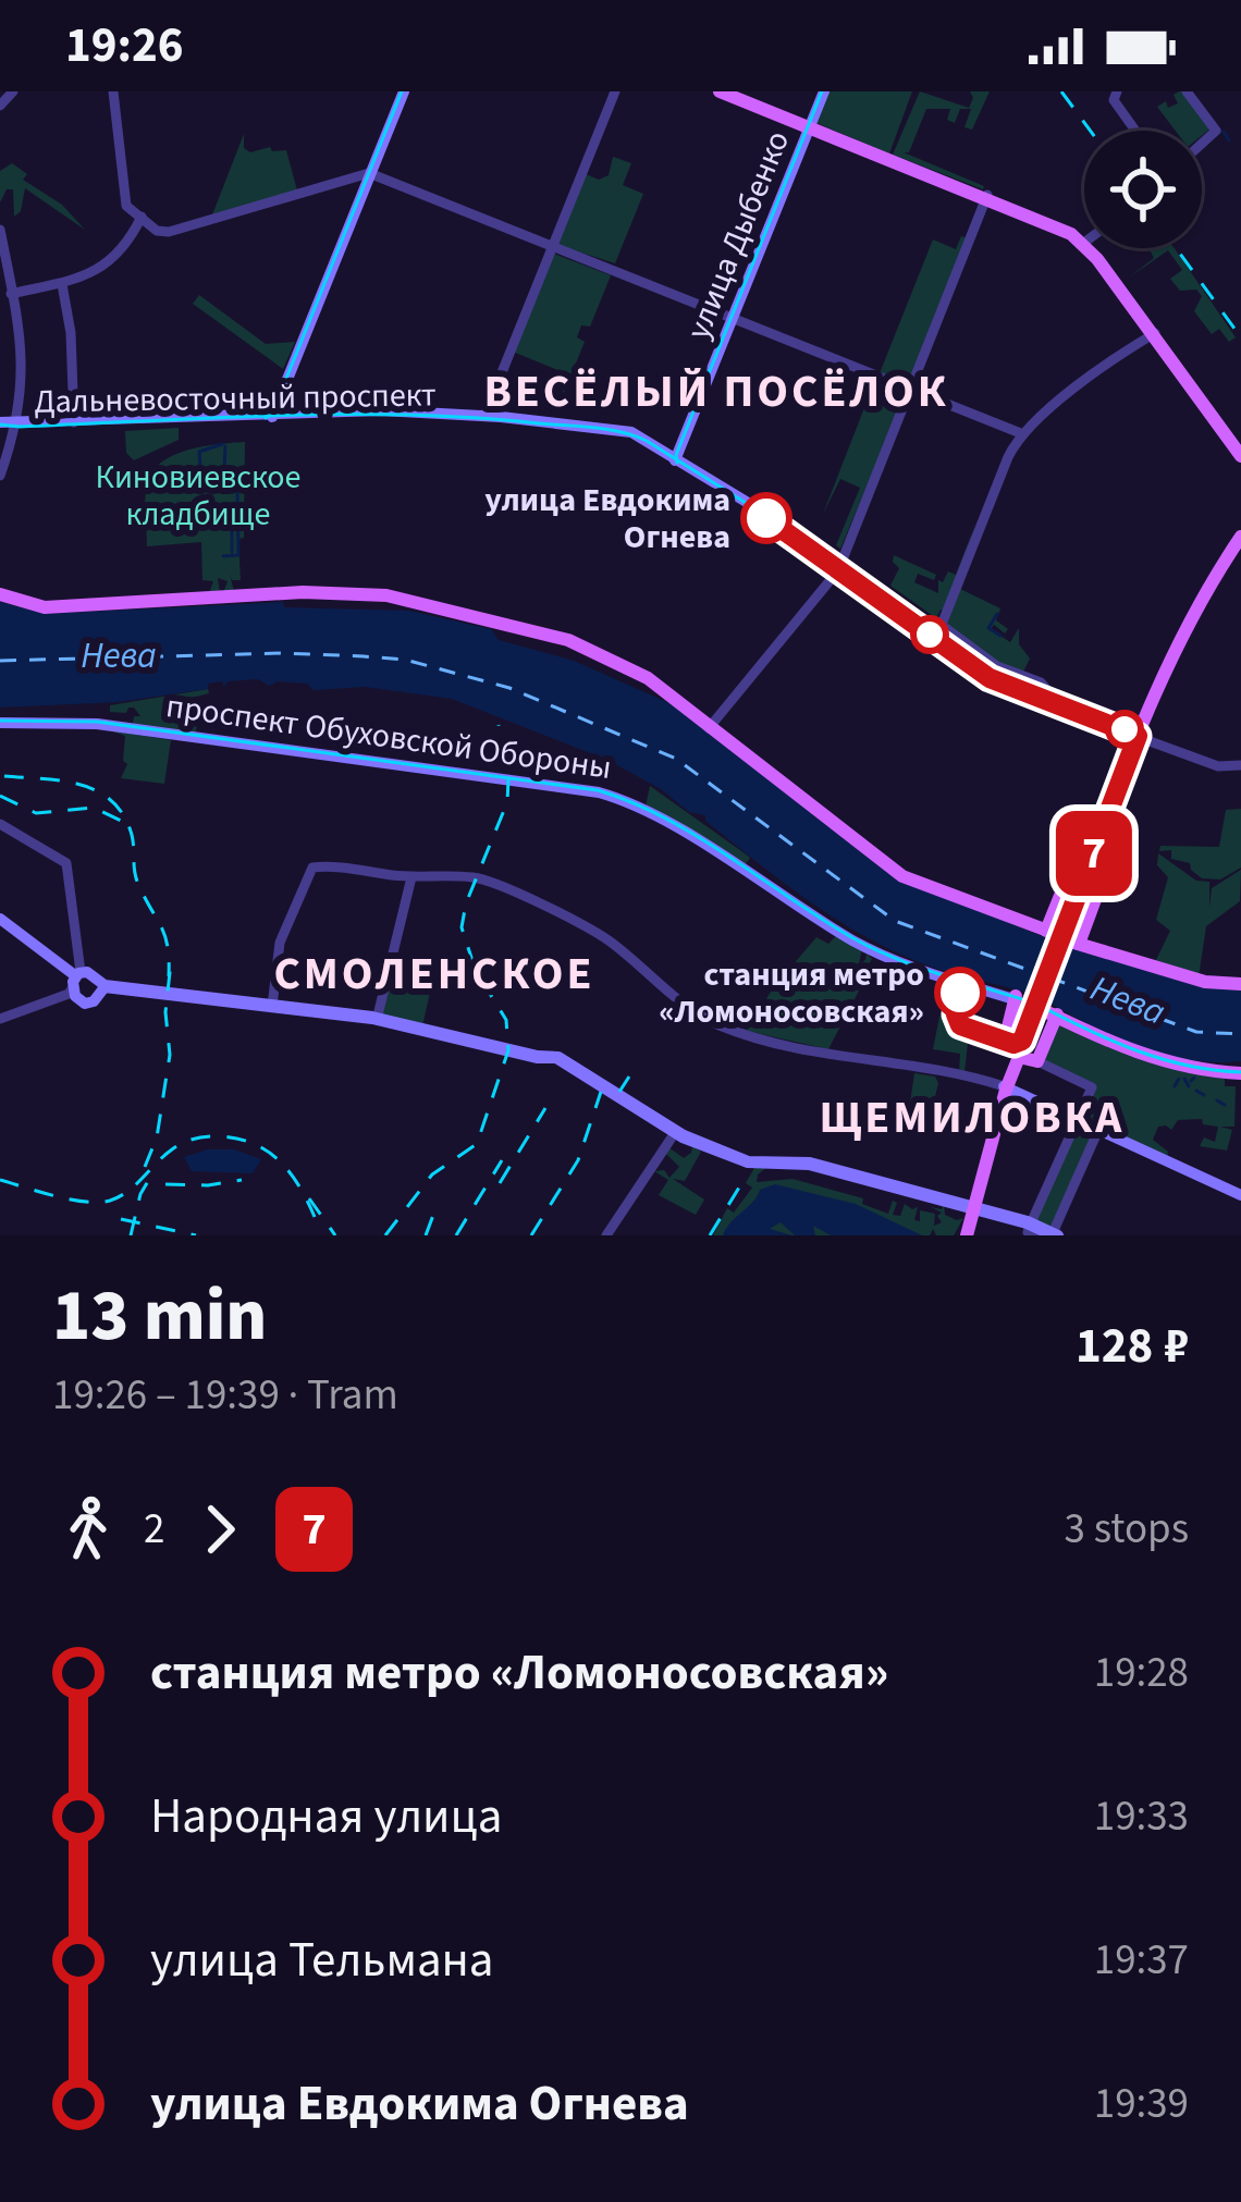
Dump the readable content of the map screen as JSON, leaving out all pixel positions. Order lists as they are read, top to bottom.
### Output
{
  "streets": {
    "main road": ["улица Дыбенко", "Дальневосточный проспект", "проспект Обуховской Обороны"]
  },
  "crossings": [
    ["улица Дыбенко", "Дальневосточный проспект"]
  ],
  "districts": ["ВЕСЁЛЫЙ ПОСЁЛОК", "СМОЛЕНСКОЕ", "ЩЕМИЛОВКА"],
  "water": ["Нева"],
  "parks": ["Киновиевское кладбище"],
  "places": ["улица Евдокима Огнева", "станция метро «Ломоносовская»"],
  "lines": ["tram line 7"],
  "page": {
    "status": "19:26",
    "on_map": "7",
    "heading": ["13 min", "19:26 – 19:39 · Tram", "128 ₽"],
    "legs": ["2", "7", "3 stops"],
    "list": [
      {
        "name": "станция метро «Ломоносовская»",
        "value": "19:28"
      },
      {
        "name": "Народная улица",
        "value": "19:33"
      },
      {
        "name": "улица Тельмана",
        "value": "19:37"
      },
      {
        "name": "улица Евдокима Огнева",
        "value": "19:39"
      }
    ]
  }
}
